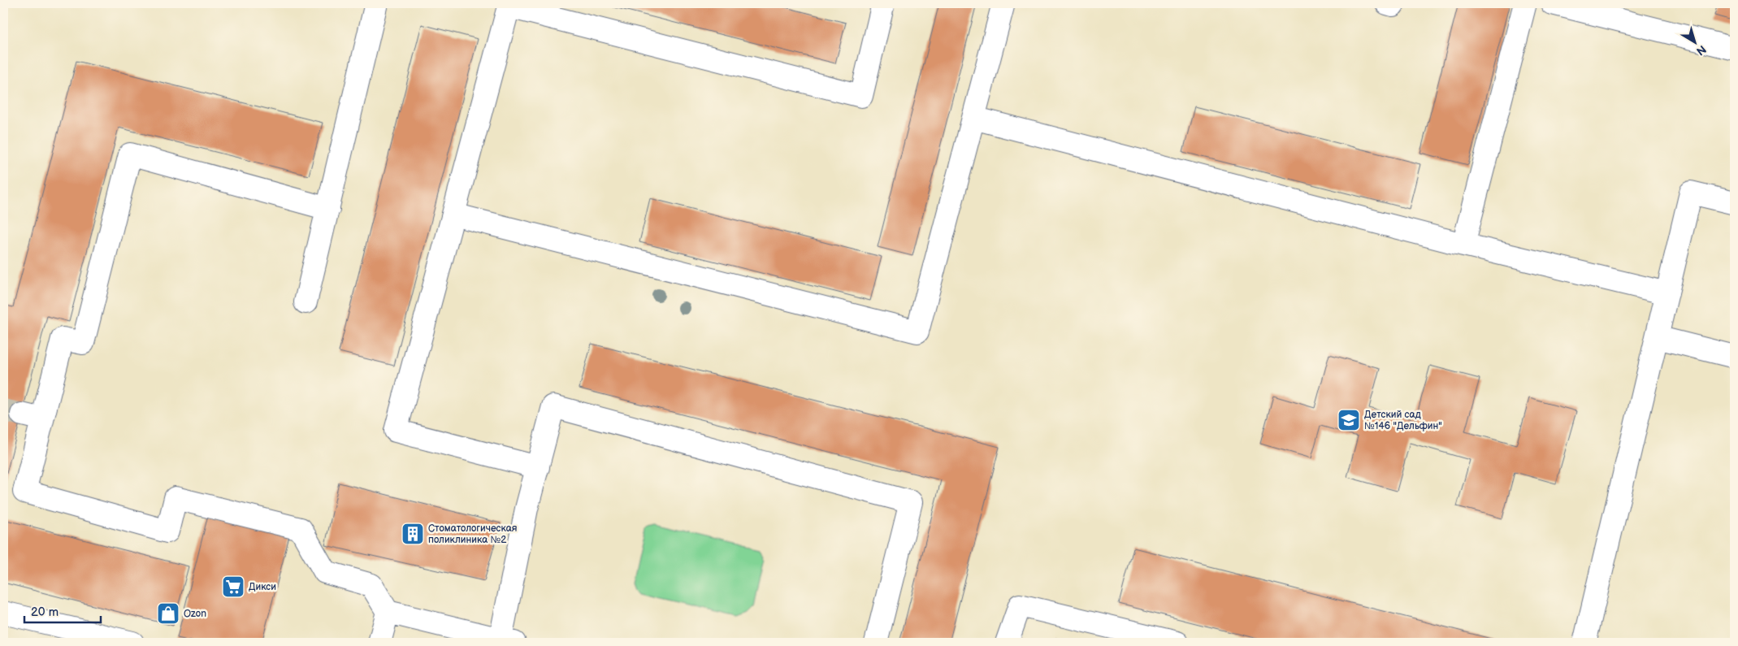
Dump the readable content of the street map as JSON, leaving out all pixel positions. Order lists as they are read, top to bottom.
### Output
{
  "places": {
    "school or university": ["Детский сад №146 \"Дельфин\""],
    "building": ["Стоматологическая поликлиника №2"],
    "supermarket": ["Дикси"],
    "shop": ["Ozon"]
  },
  "scale_bar": "20 m",
  "north": "bottom right"
}
